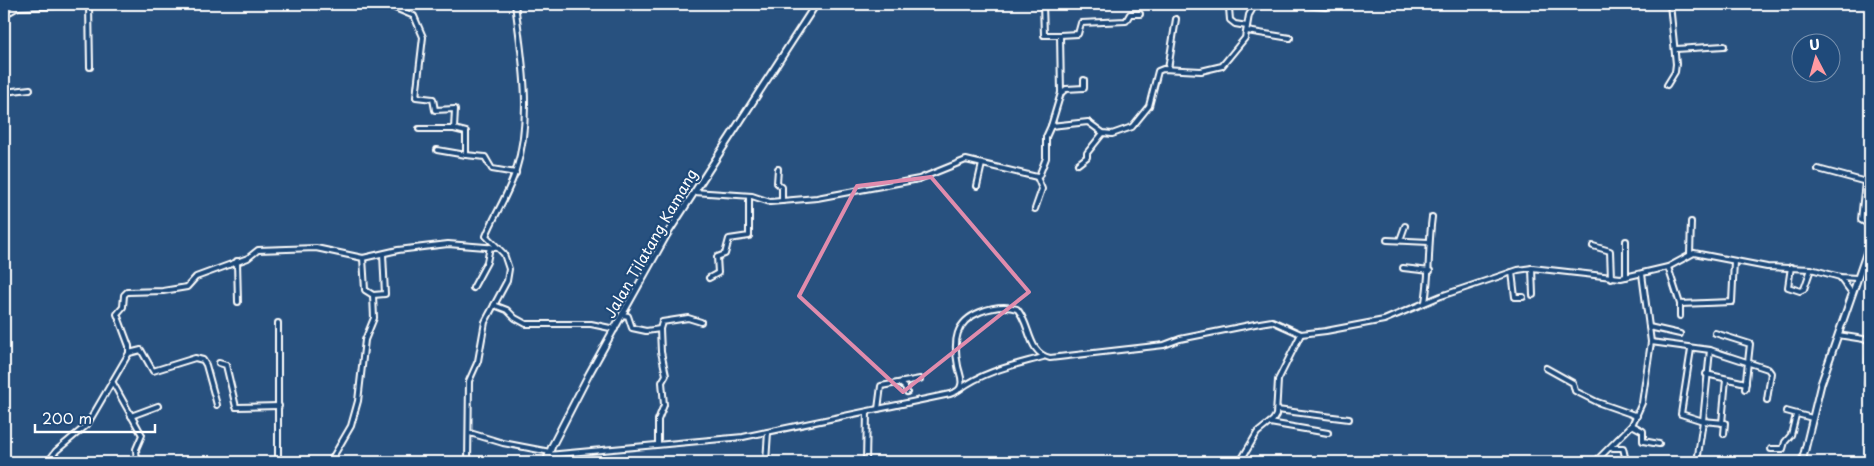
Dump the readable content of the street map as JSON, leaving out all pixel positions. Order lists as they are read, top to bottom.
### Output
{
  "streets": {
    "street": ["Jalan Tilatang Kamang"]
  },
  "scale_bar": "200 m",
  "north": "top"
}
